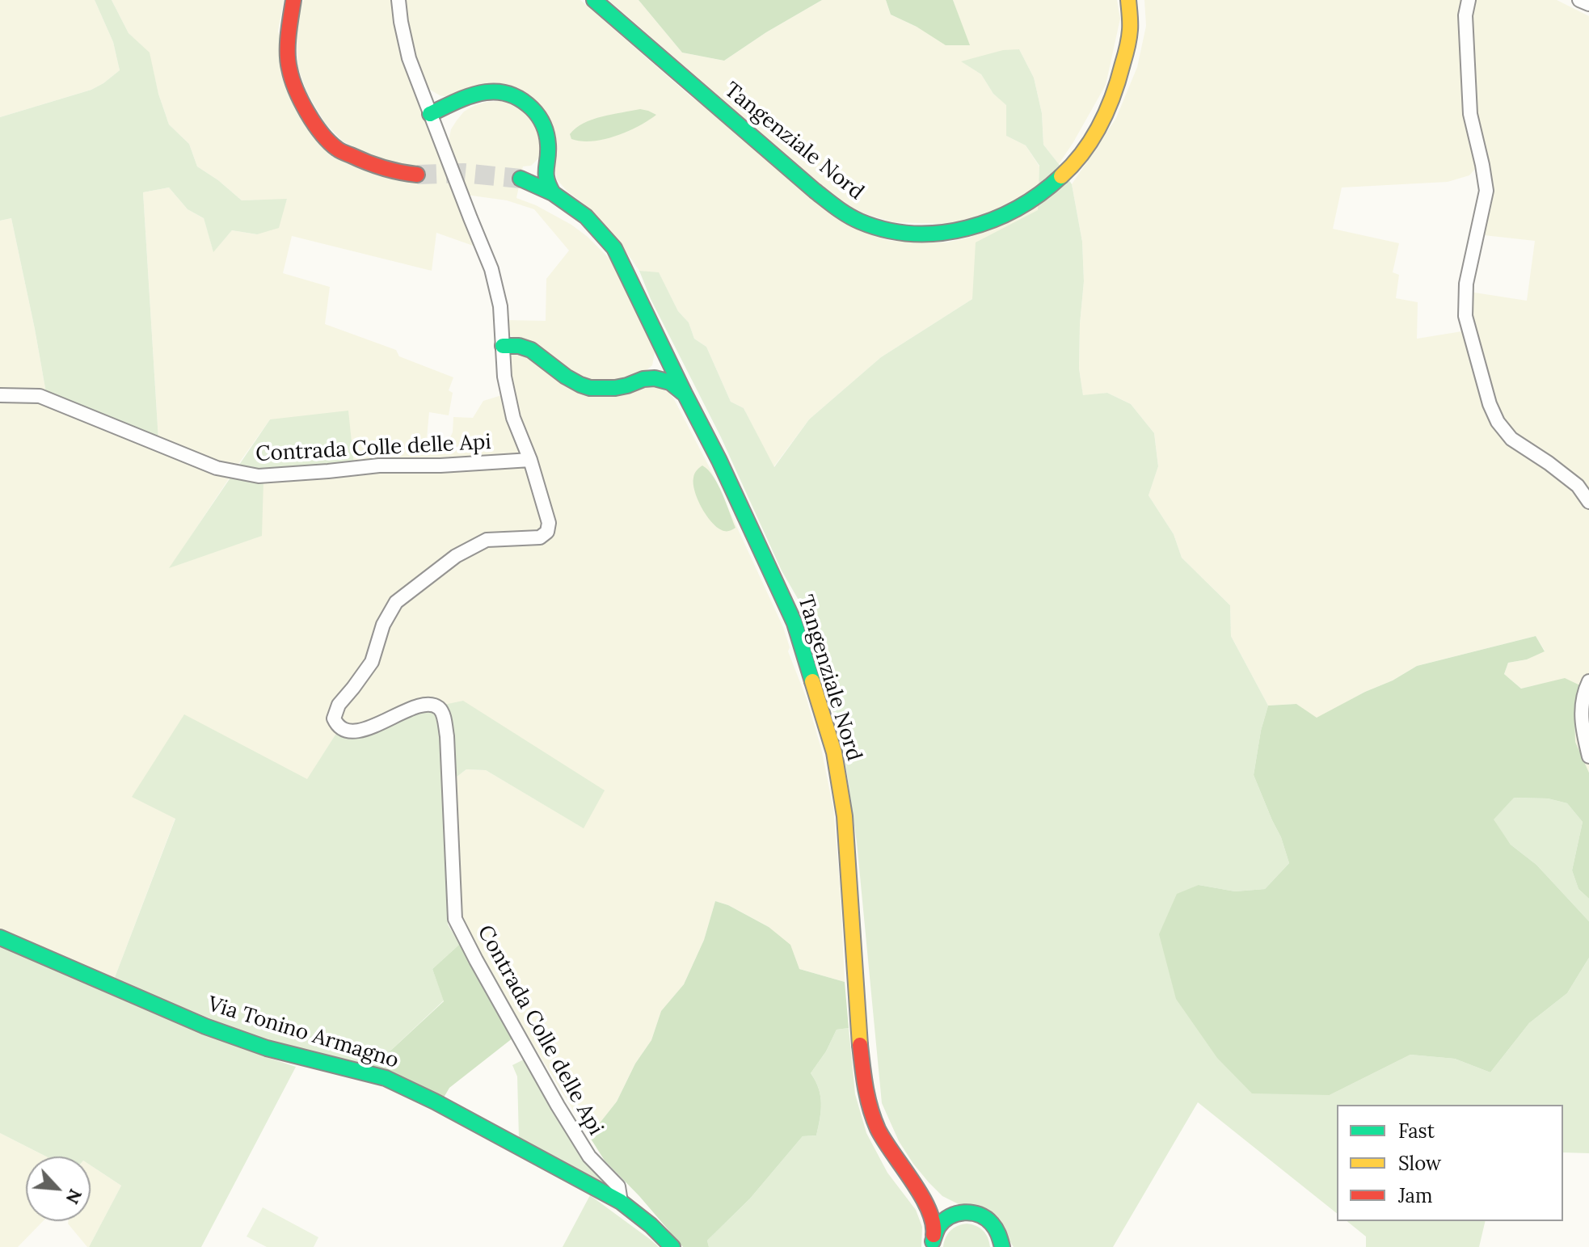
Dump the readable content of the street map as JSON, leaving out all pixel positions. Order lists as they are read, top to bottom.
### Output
{
  "streets": {
    "main road": ["Tangenziale Nord", "Via Tonino Armagno"],
    "street": ["Contrada Colle delle Api"]
  },
  "crossings": [
    ["Contrada Colle delle Api", "Via Tonino Armagno"]
  ],
  "legend": ["Fast", "Slow", "Jam"],
  "north": "bottom right"
}
